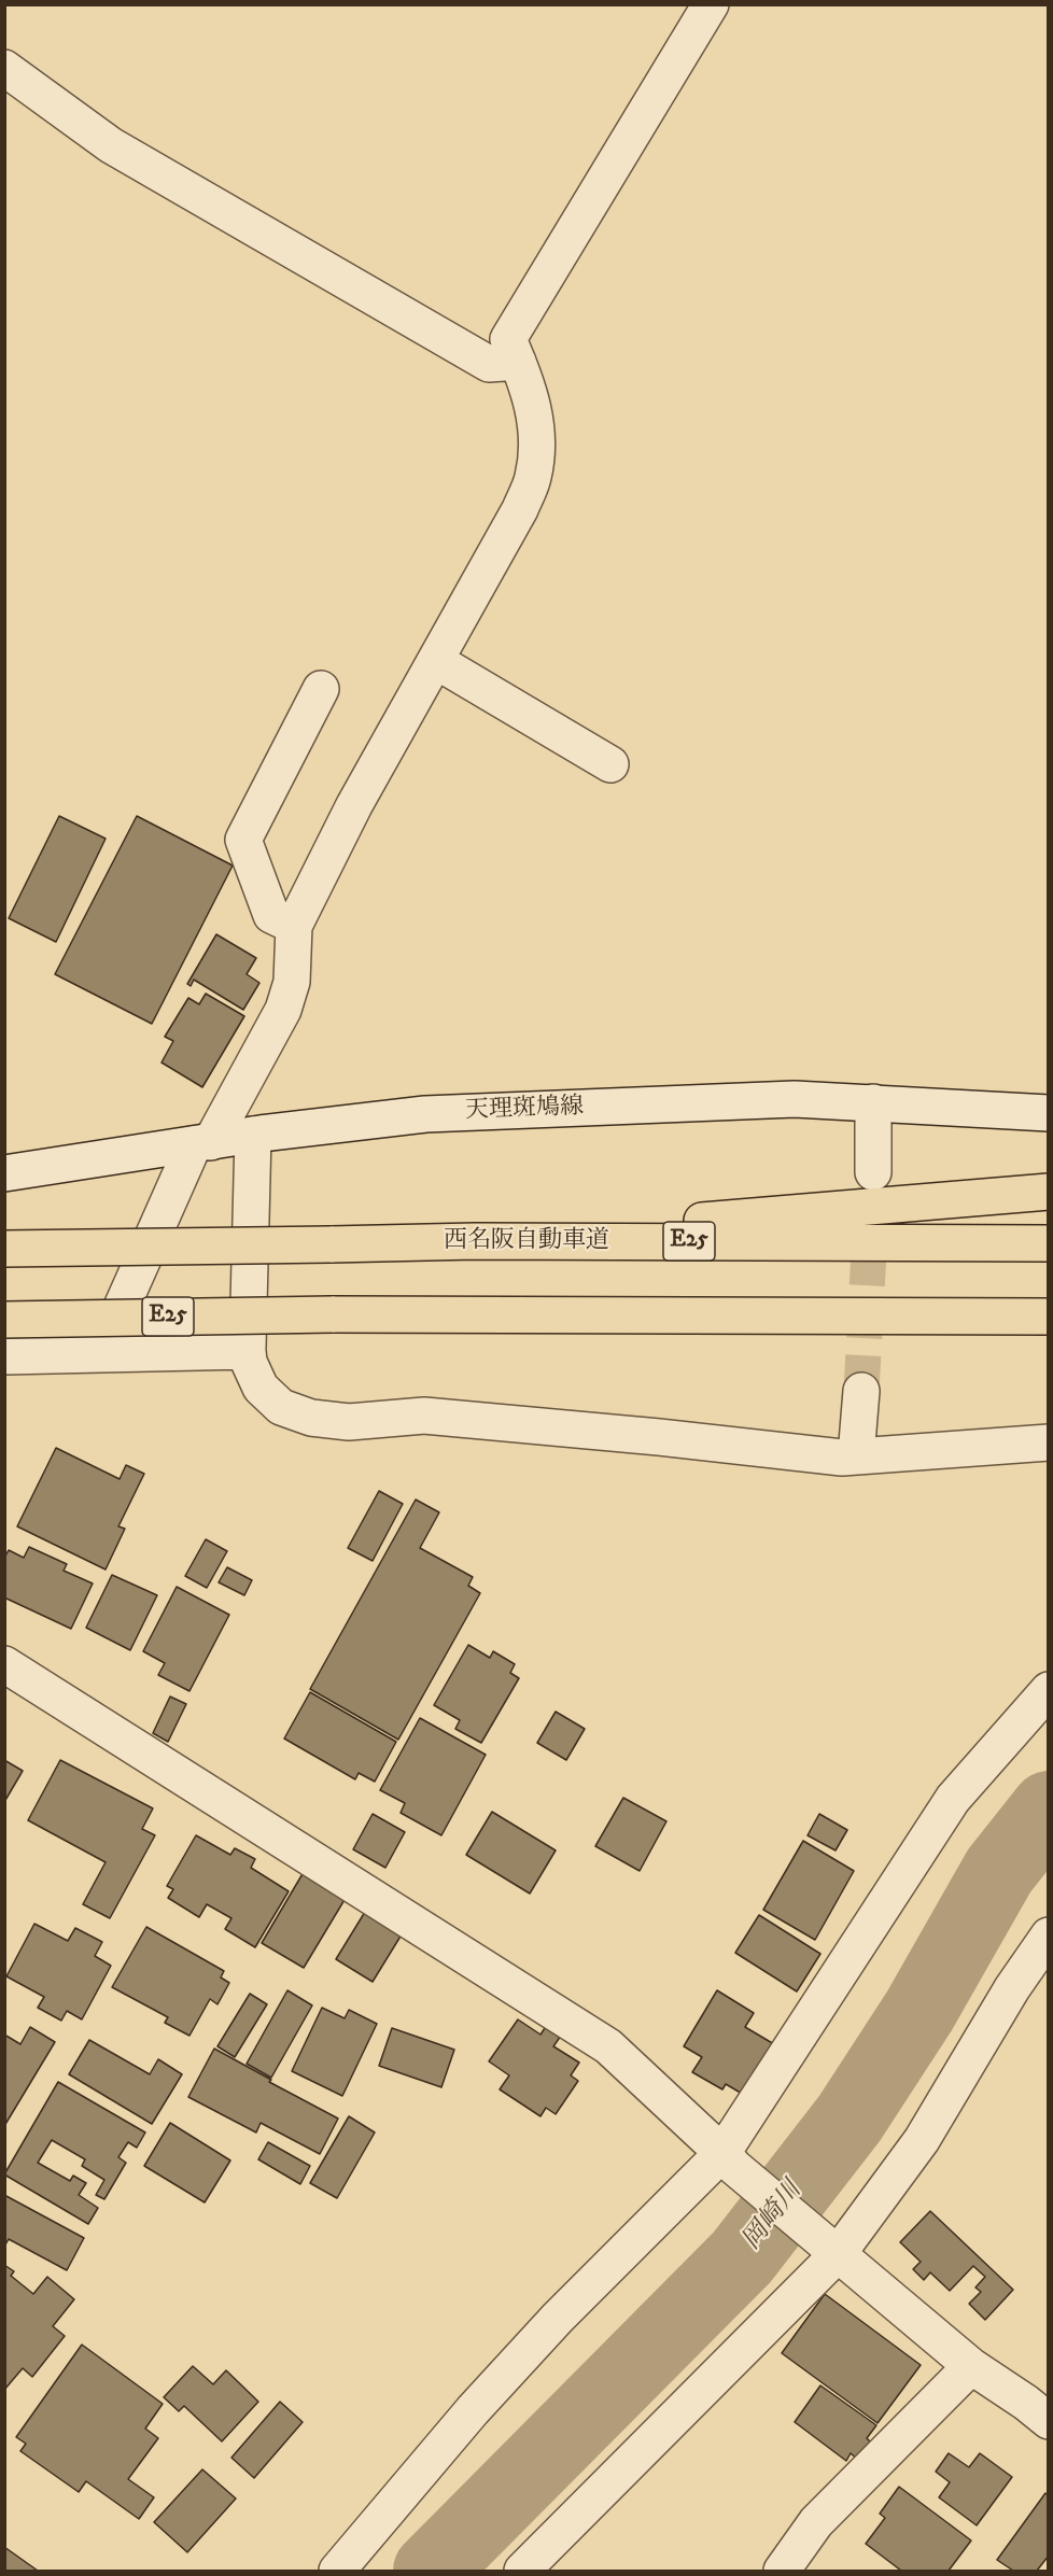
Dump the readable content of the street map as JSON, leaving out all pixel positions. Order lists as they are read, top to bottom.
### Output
{
  "streets": {
    "highway": ["西名阪自動車道", "E25"],
    "street": ["天理斑鳩線"]
  },
  "water": ["岡崎川"]
}
